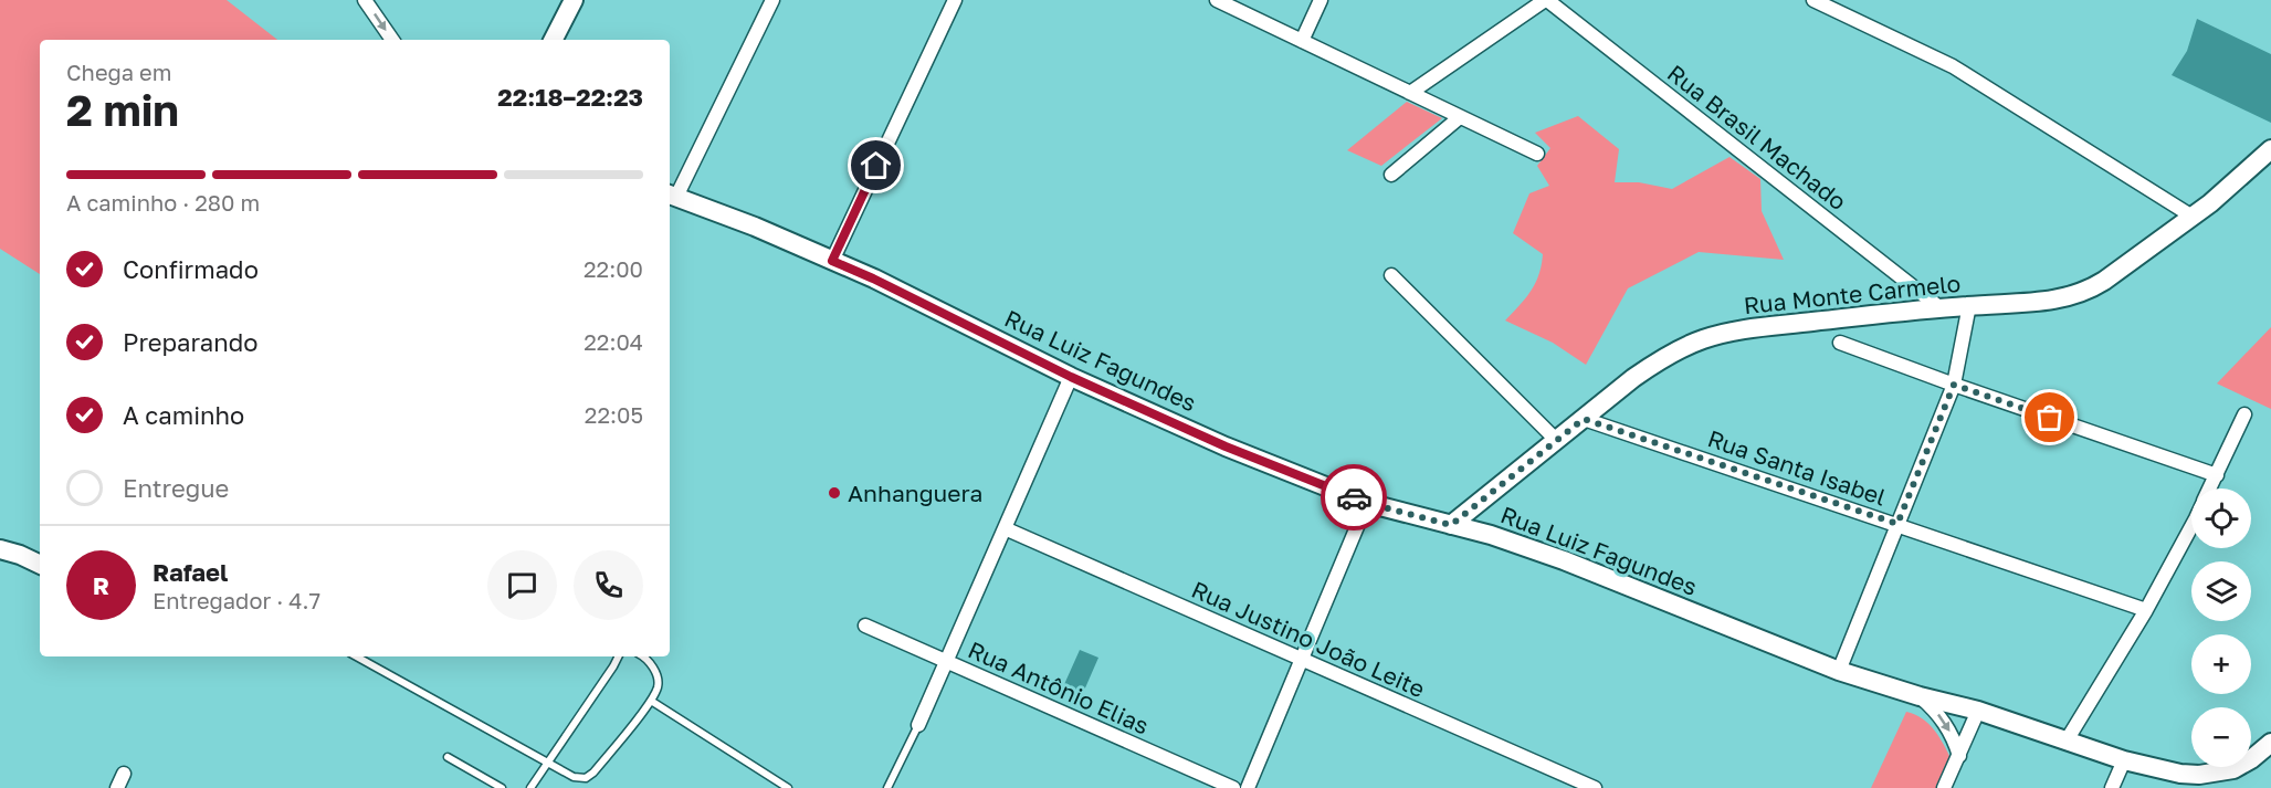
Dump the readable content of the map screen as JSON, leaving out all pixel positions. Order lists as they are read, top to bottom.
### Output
{
  "streets": {
    "main road": ["Rua Monte Carmelo", "Rua Luiz Fagundes"],
    "street": [
      "Rua Brasil Machado",
      "Rua Santa Isabel",
      "Rua Justino João Leite",
      "Rua Antônio Elias"
    ]
  },
  "crossings": [
    ["Rua Brasil Machado", "Rua Monte Carmelo"],
    ["Rua Monte Carmelo", "Rua Luiz Fagundes"],
    ["Rua Monte Carmelo", "Rua Santa Isabel"]
  ],
  "places": ["Anhanguera"],
  "page": {
    "heading": ["2 min", "Chega em", "22:18–22:23"],
    "panel": ["Rafael", "Entregador · 4.7"],
    "bar": "A caminho · 280 m",
    "list": [
      ["Confirmado", "22:00"],
      ["Preparando", "22:04"],
      ["A caminho", "22:05"],
      "Entregue"
    ],
    "map_buttons": ["+", "−"],
    "round": "R"
  }
}
